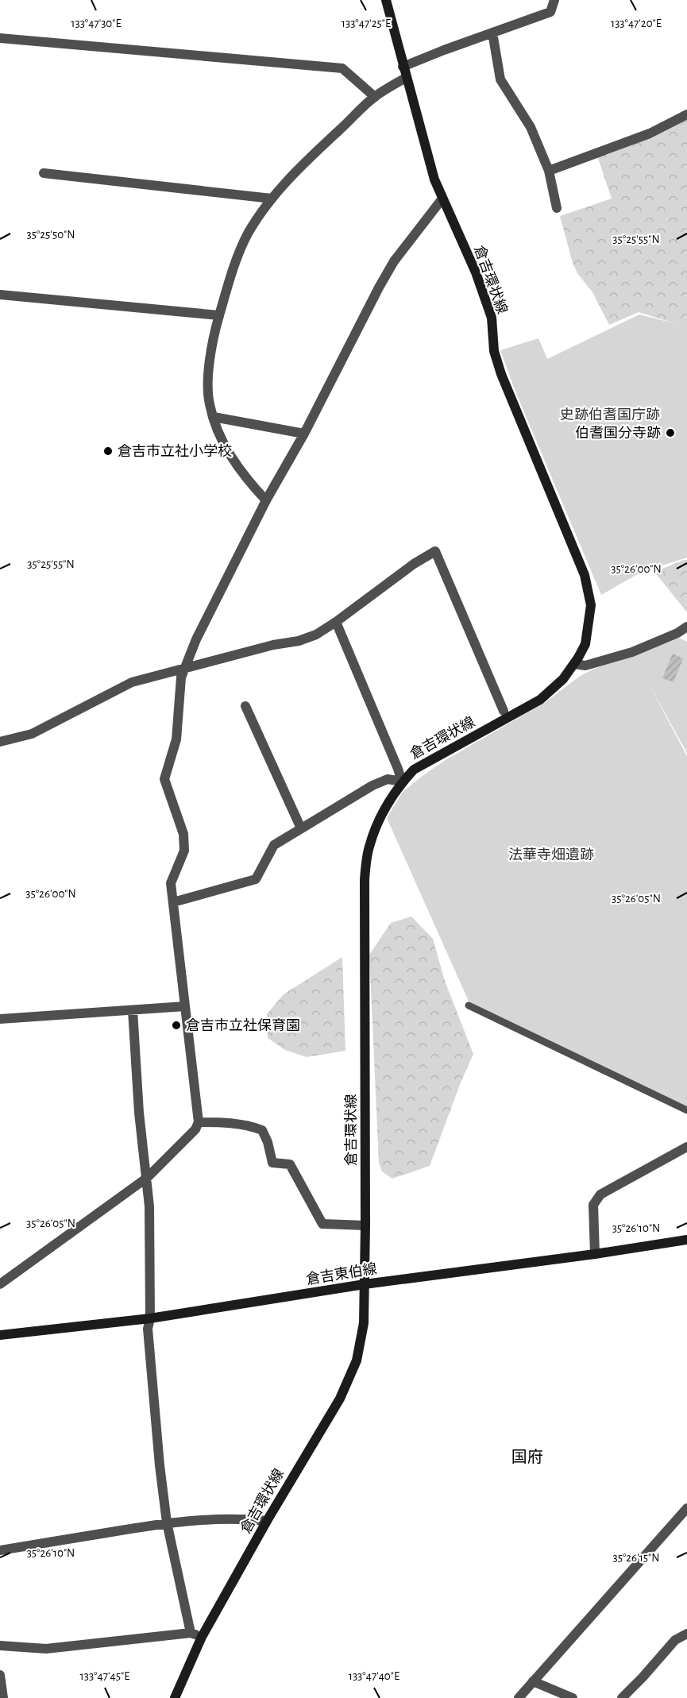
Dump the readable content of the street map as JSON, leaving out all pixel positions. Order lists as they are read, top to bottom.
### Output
{
  "streets": {
    "main road": ["倉吉環状線", "倉吉東伯線"]
  },
  "crossings": [
    ["倉吉環状線", "倉吉東伯線"]
  ],
  "districts": ["国府"],
  "parks": ["史跡伯耆国庁跡", "法華寺畑遺跡"],
  "places": ["伯耆国分寺跡", "倉吉市立社小学校", "倉吉市立社保育園"],
  "coordinates": [
    "133°47'30\"E",
    "133°47'25\"E",
    "133°47'20\"E",
    "35°25'50\"N",
    "35°25'55\"N",
    "35°26'00\"N",
    "35°26'05\"N",
    "35°26'10\"N",
    "35°26'15\"N",
    "133°47'45\"E",
    "133°47'40\"E"
  ]
}
